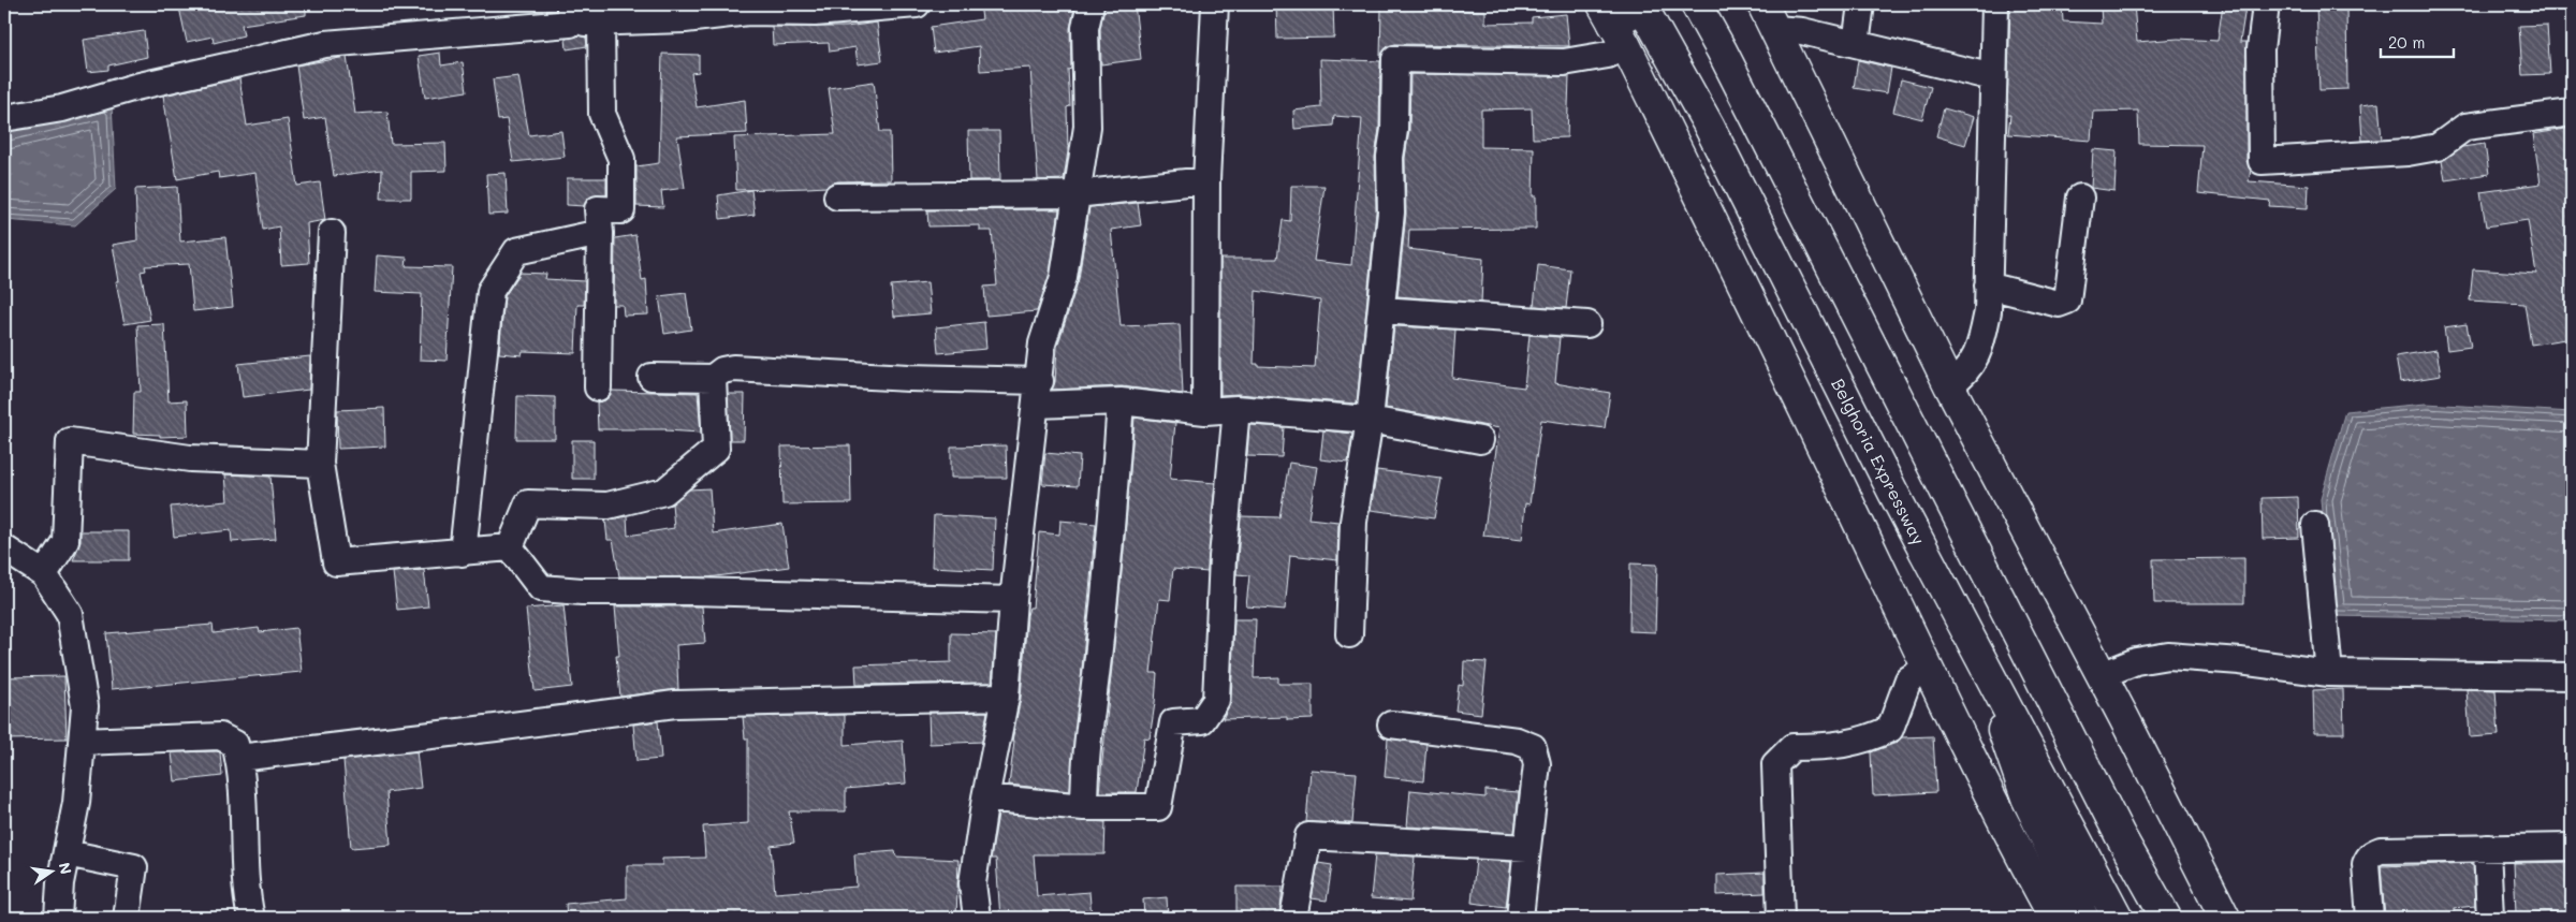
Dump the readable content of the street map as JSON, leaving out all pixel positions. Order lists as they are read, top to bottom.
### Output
{
  "streets": {
    "main road": ["Belghoria Expressway"]
  },
  "scale_bar": "20 m",
  "north": "right"
}
